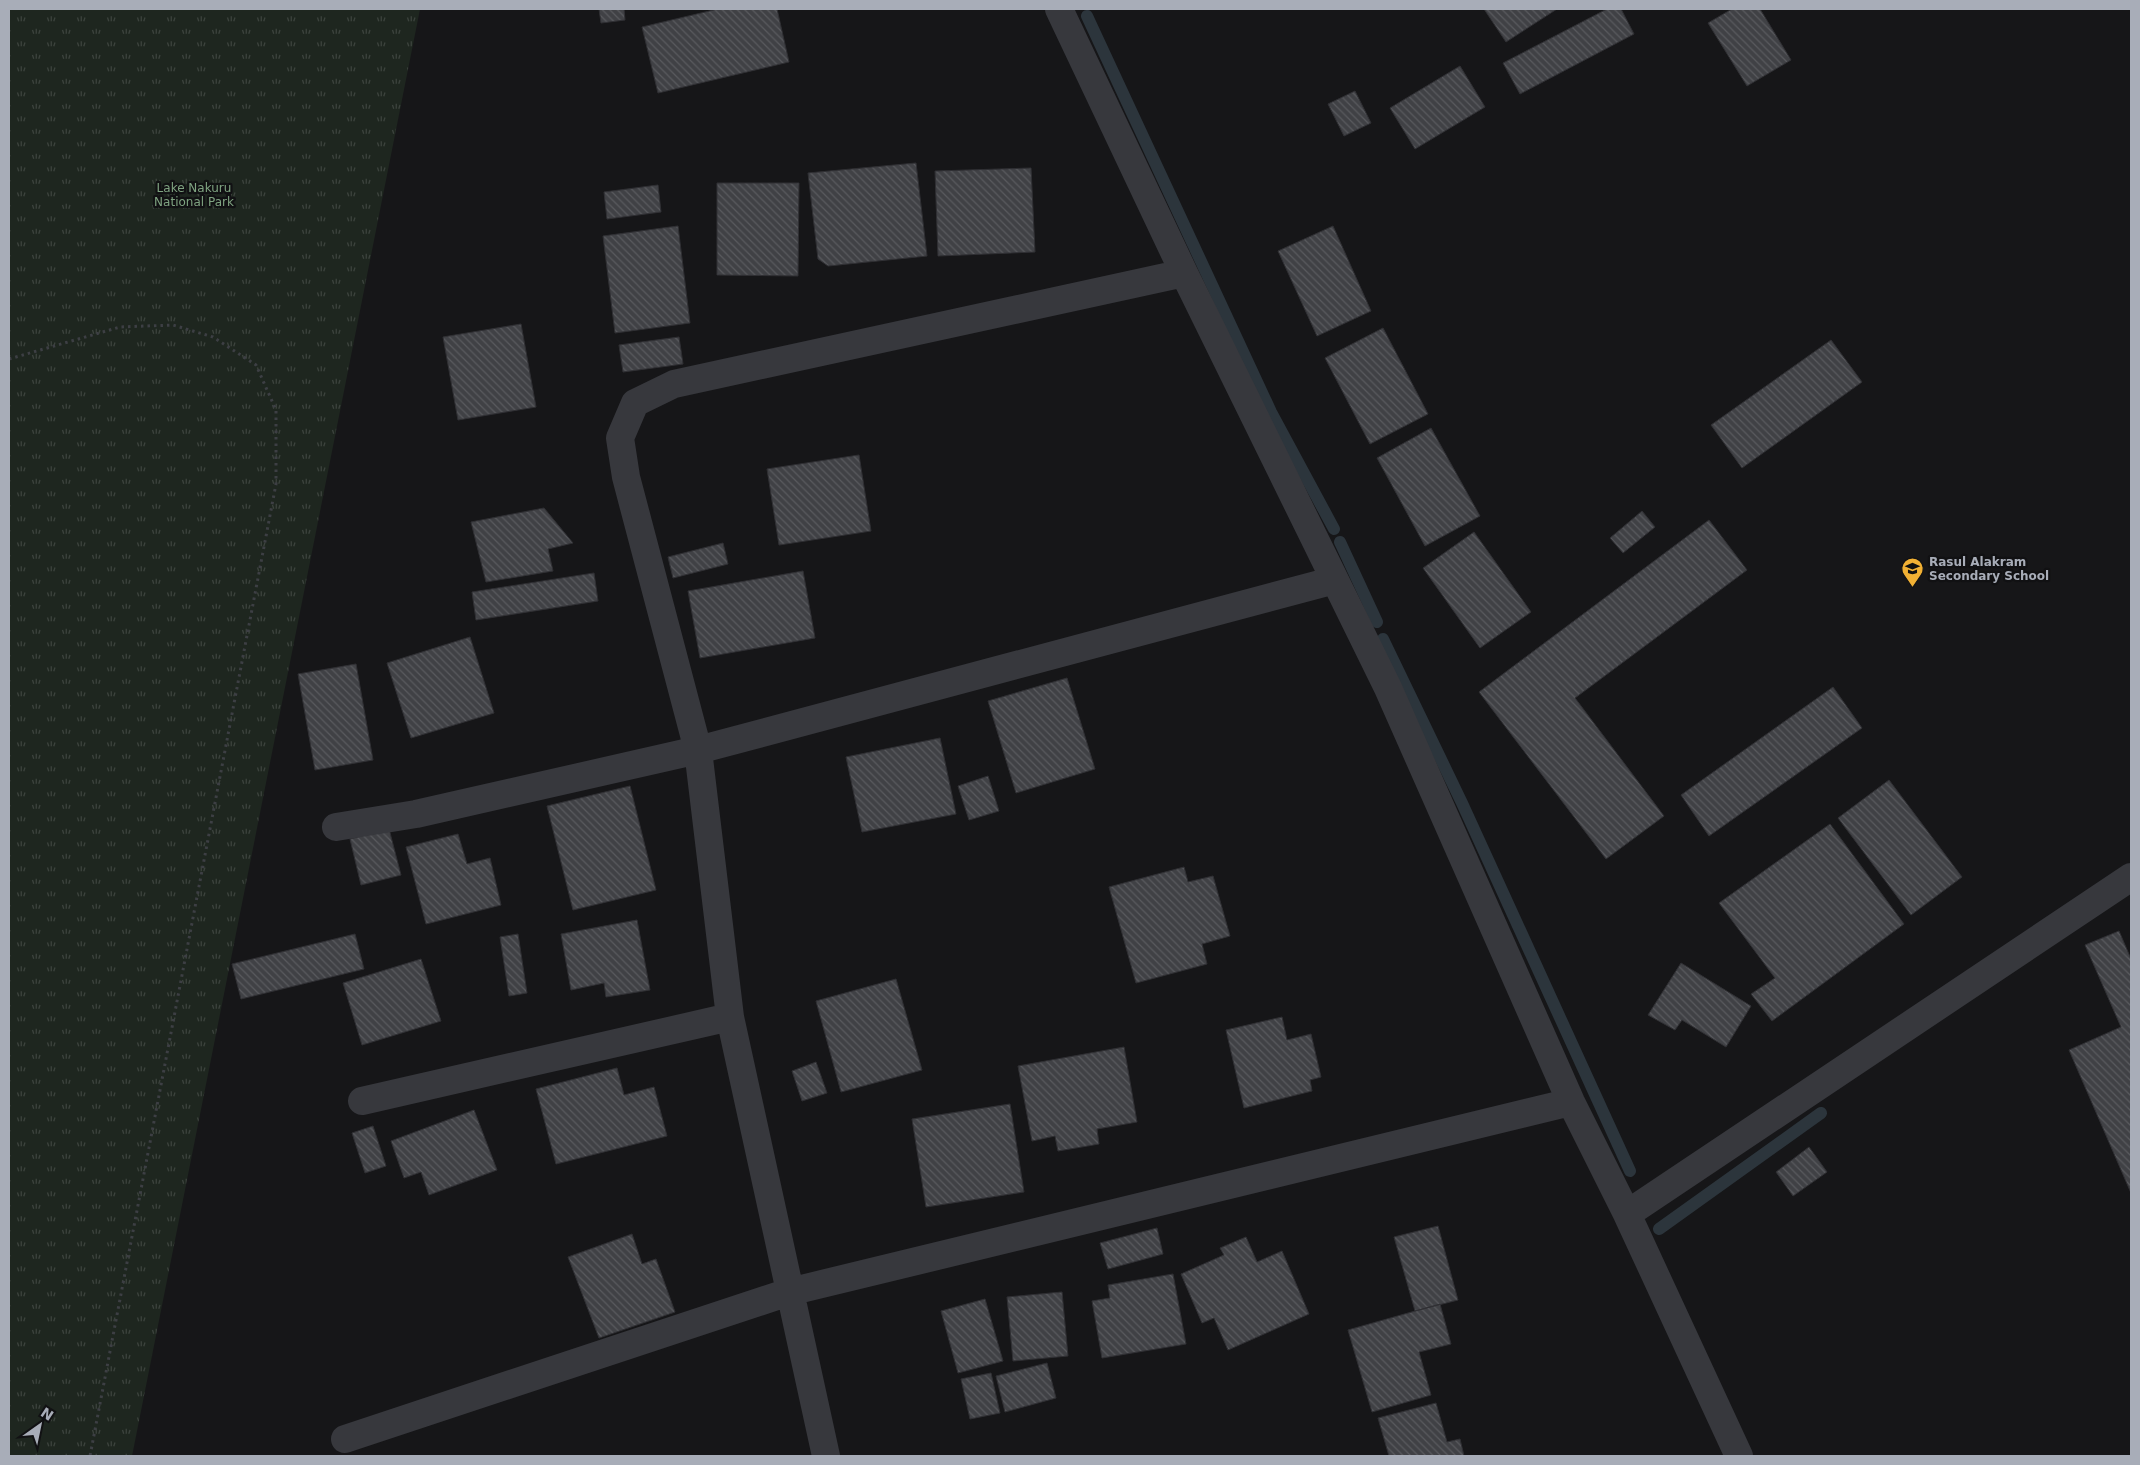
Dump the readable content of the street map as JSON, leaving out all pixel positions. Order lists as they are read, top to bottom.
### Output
{
  "parks": ["Lake Nakuru National Park"],
  "places": {
    "school or university": ["Rasul Alakram Secondary School"]
  },
  "north": "top right"
}
